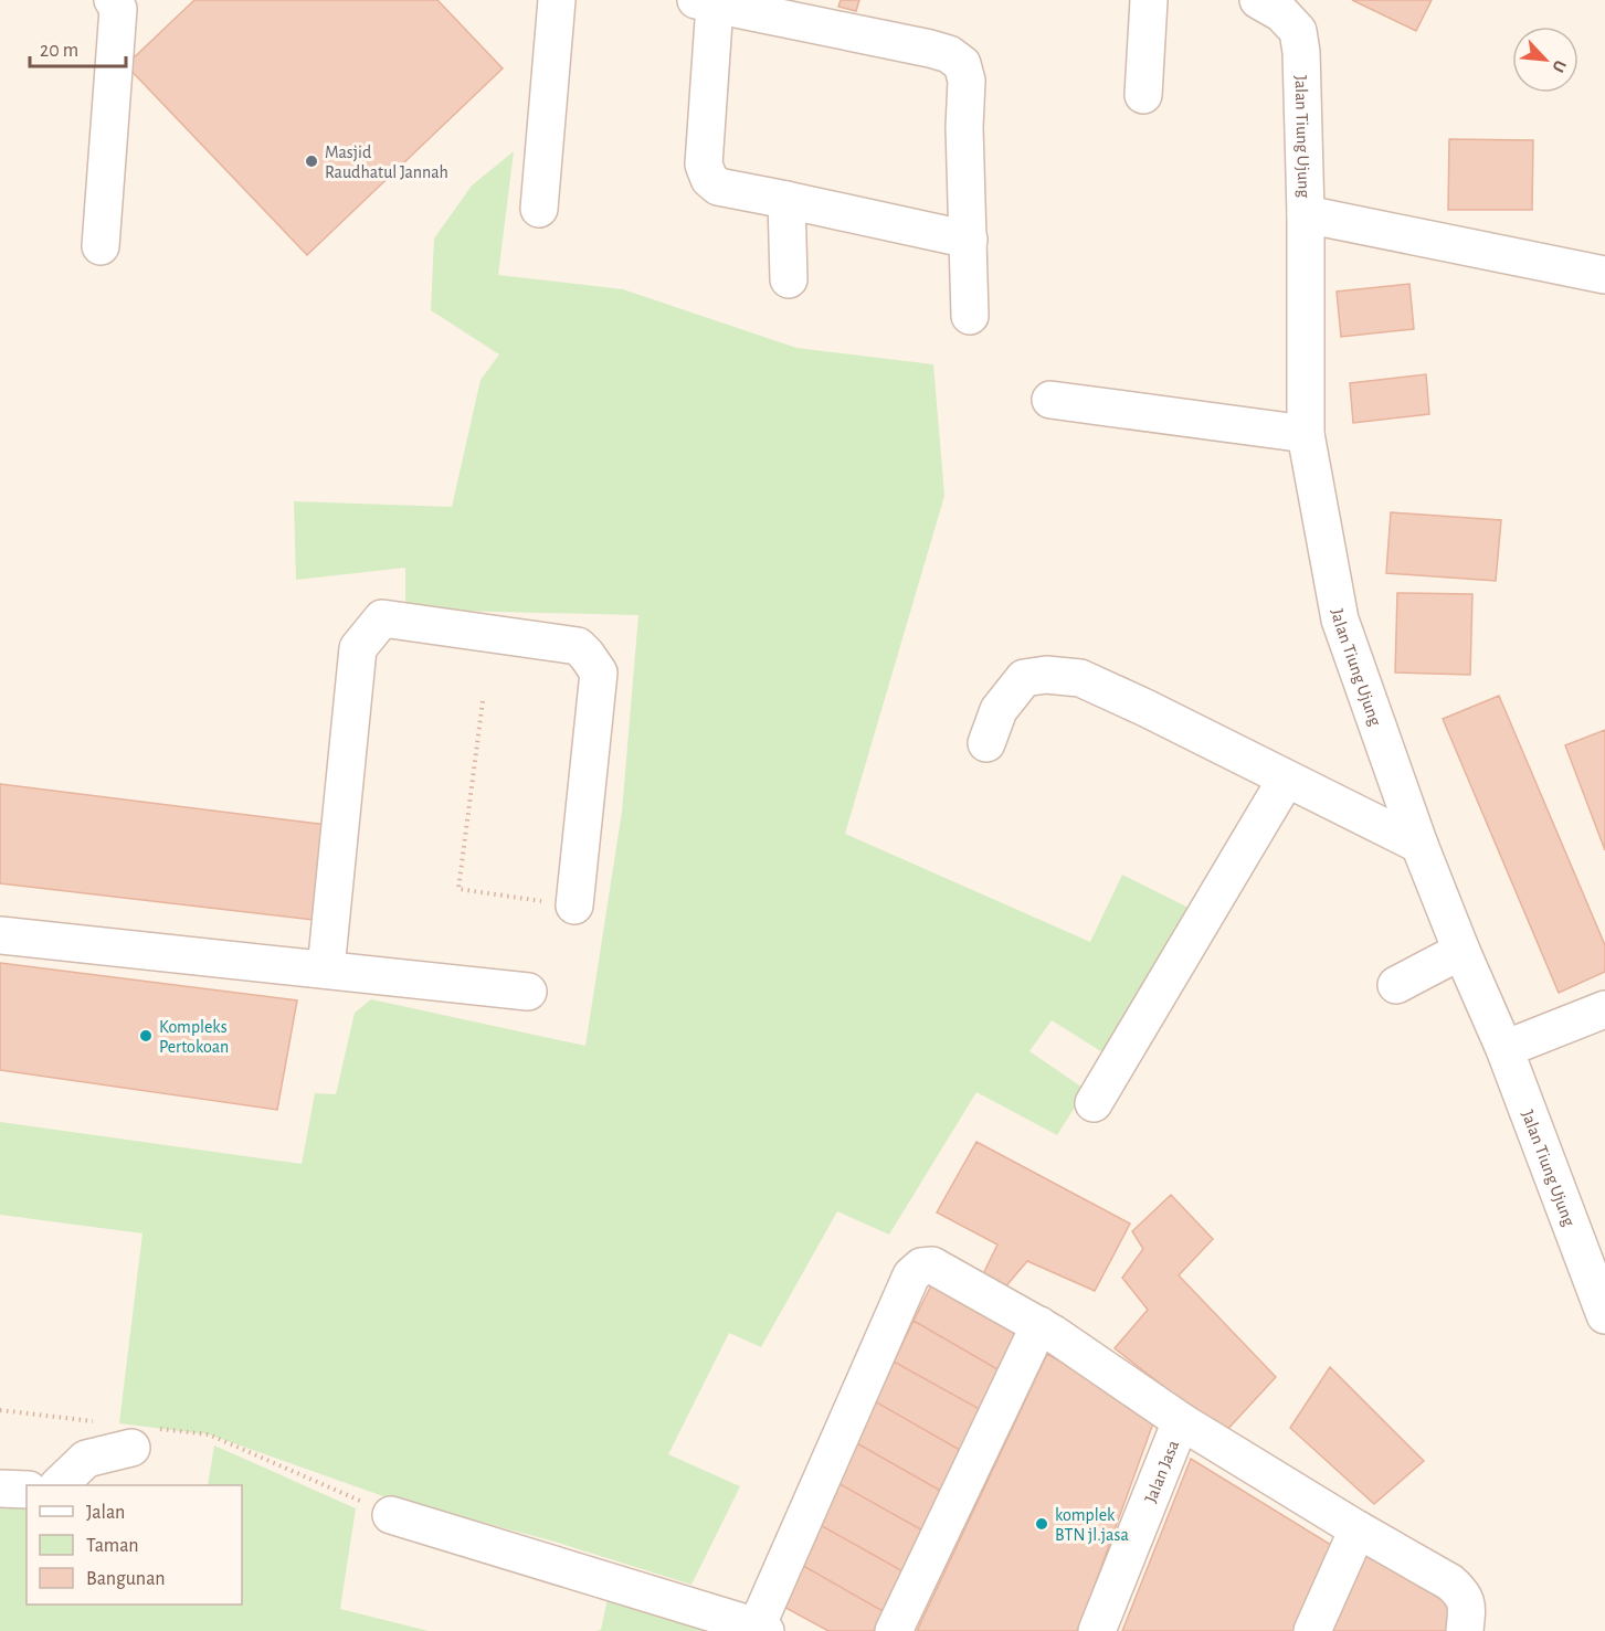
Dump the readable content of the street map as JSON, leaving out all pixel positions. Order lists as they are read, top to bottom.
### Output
{
  "streets": {
    "street": ["Jalan Tiung Ujung", "Jalan Jasa"]
  },
  "places": ["Masjid Raudhatul Jannah", "Kompleks Pertokoan", "komplek BTN jl.jasa"],
  "legend": ["Jalan", "Taman", "Bangunan"],
  "scale_bar": "20 m",
  "north": "bottom right"
}
